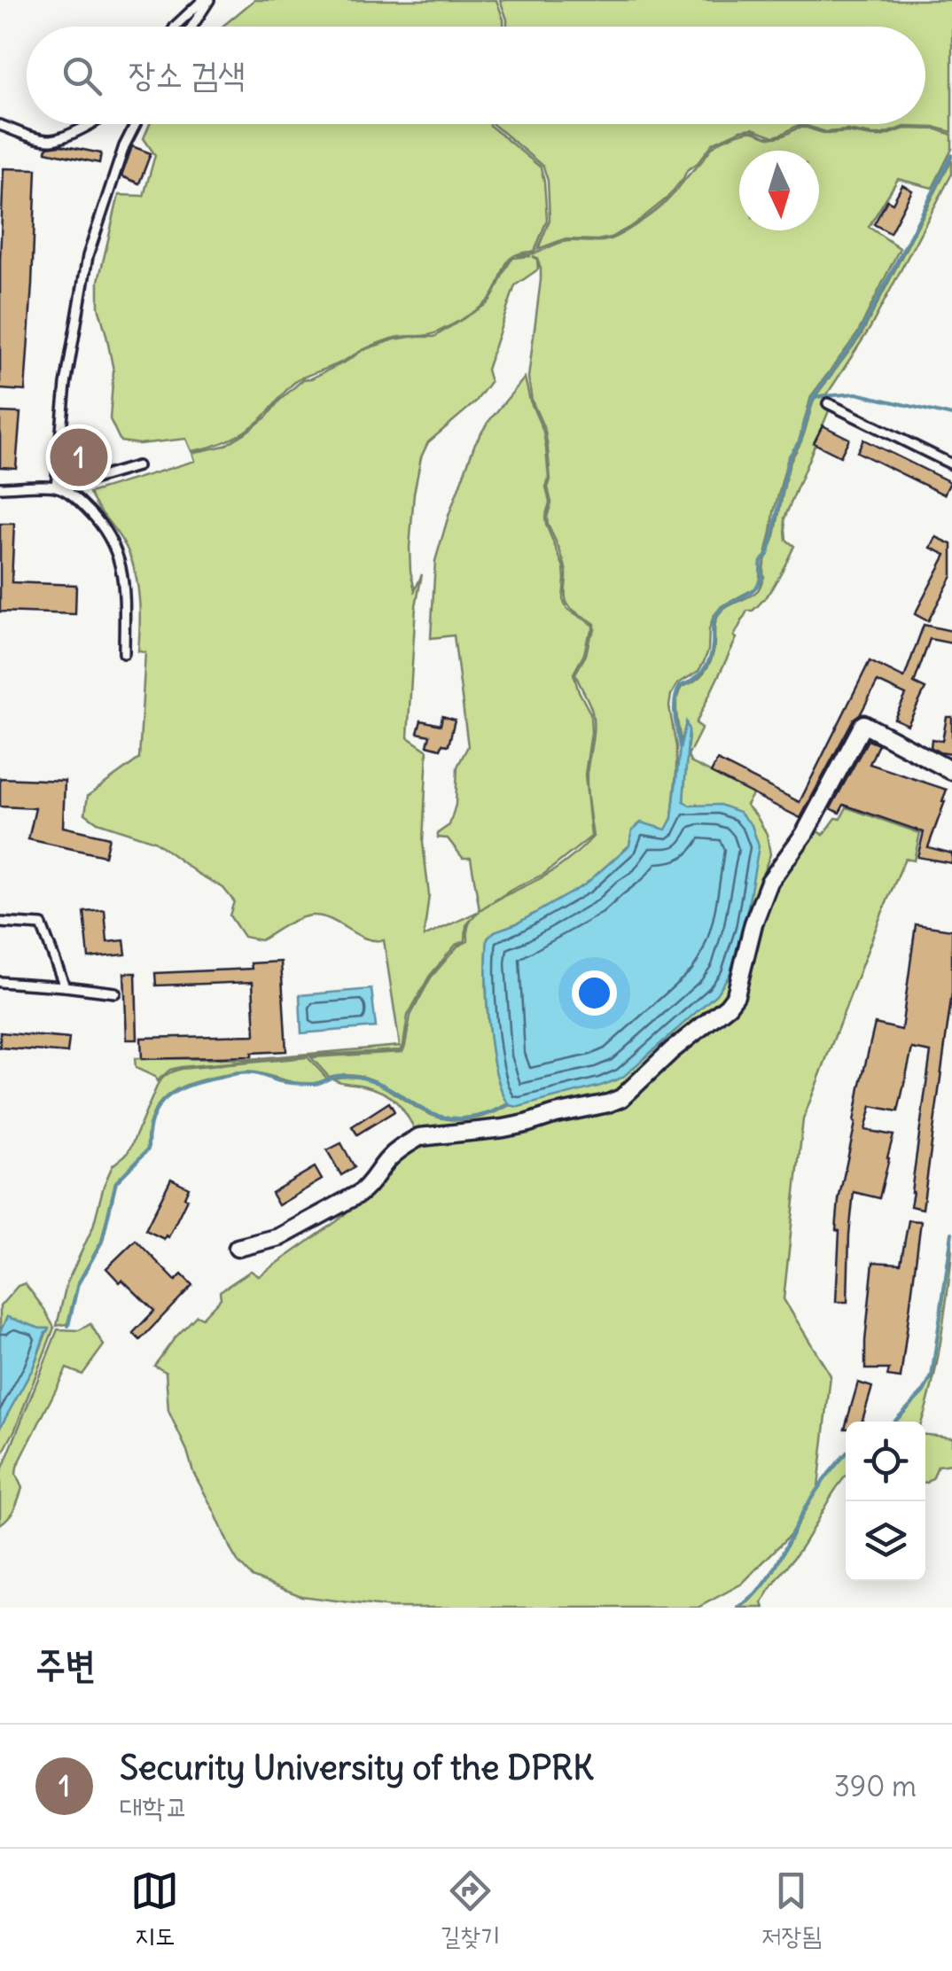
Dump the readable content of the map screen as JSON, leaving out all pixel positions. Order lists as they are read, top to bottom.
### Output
{
  "north": "bottom",
  "page": {
    "search": "장소 검색",
    "pins": "1",
    "heading": "주변",
    "list": [
      {
        "mark": "1",
        "name": "Security University of the DPRK",
        "note": "대학교",
        "value": "390 m"
      }
    ],
    "nav": ["지도", "길찾기", "저장됨"]
  }
}
